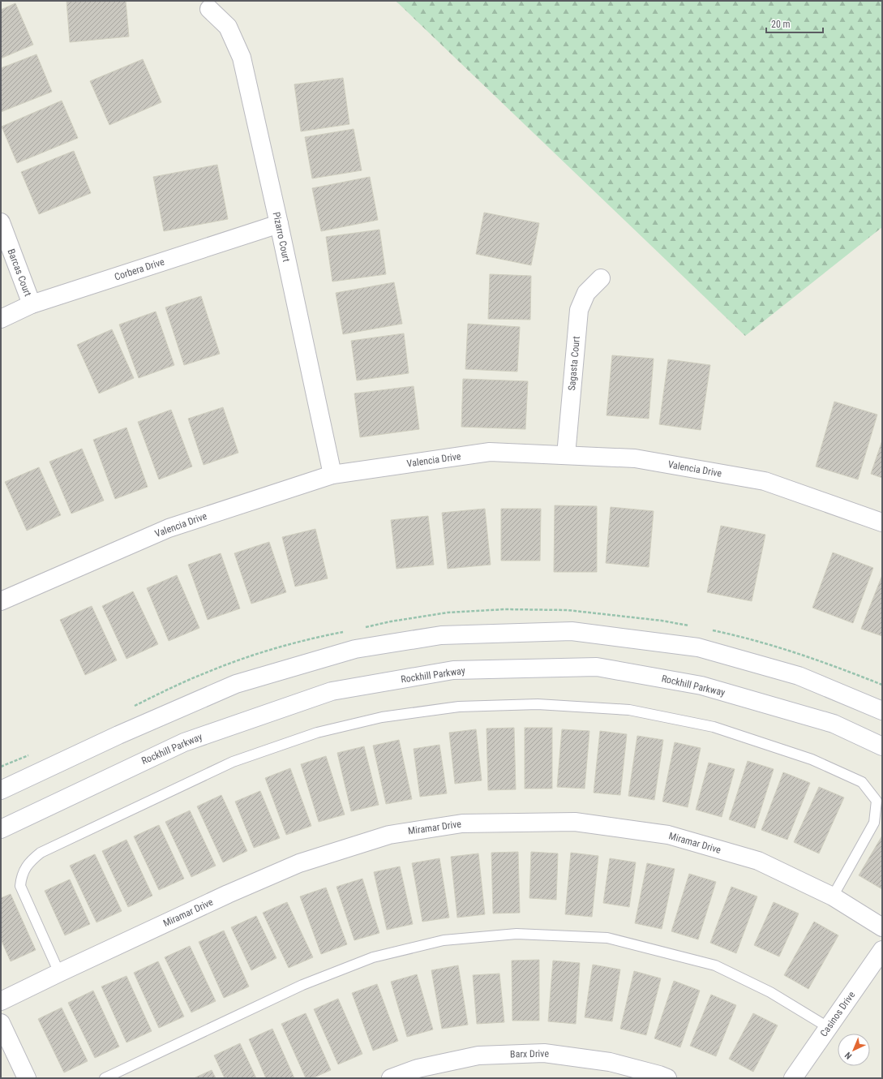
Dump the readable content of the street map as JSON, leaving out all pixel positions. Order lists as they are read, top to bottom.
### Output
{
  "streets": {
    "street": [
      "Pizarro Court",
      "Corbera Drive",
      "Barcas Court",
      "Sagasta Court",
      "Valencia Drive",
      "Rockhill Parkway",
      "Miramar Drive",
      "Casinos Drive",
      "Barx Drive"
    ]
  },
  "crossings": [
    ["Pizarro Court", "Corbera Drive"],
    ["Pizarro Court", "Valencia Drive"],
    ["Corbera Drive", "Barcas Court"],
    ["Sagasta Court", "Valencia Drive"]
  ],
  "scale_bar": "20 m",
  "north": "bottom left"
}
